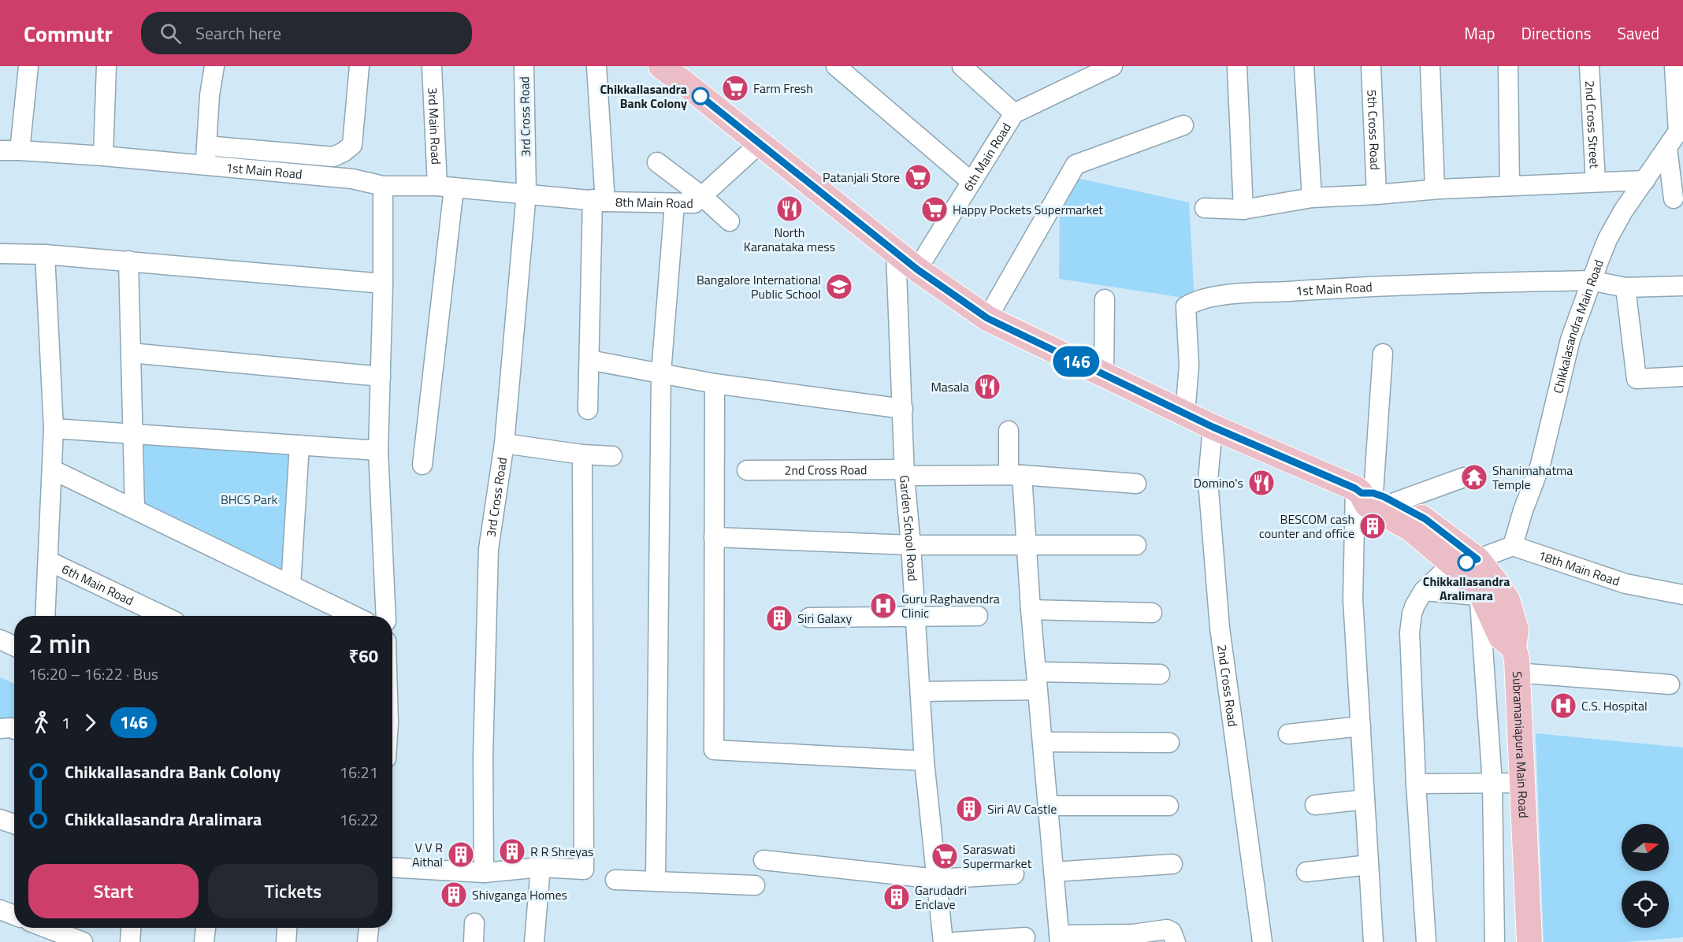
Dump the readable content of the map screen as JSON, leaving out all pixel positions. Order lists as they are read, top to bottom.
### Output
{
  "streets": {
    "main road": ["Subramaniapura Main Road"],
    "street": [
      "3rd Cross Road",
      "2nd Cross Street",
      "3rd Main Road",
      "5th Cross Road",
      "6th Main Road",
      "1st Main Road",
      "8th Main Road",
      "Chikkalasandra Main Road",
      "2nd Cross Road",
      "Garden School Road",
      "18th Main Road"
    ]
  },
  "crossings": [
    ["3rd Cross Road", "1st Main Road"],
    ["3rd Cross Road", "8th Main Road"],
    ["3rd Main Road", "1st Main Road"],
    ["1st Main Road", "8th Main Road"],
    ["1st Main Road", "Chikkalasandra Main Road"],
    ["Chikkalasandra Main Road", "18th Main Road"],
    ["2nd Cross Road", "Garden School Road"]
  ],
  "parks": ["BHCS Park"],
  "places": {
    "supermarket": [
      "Farm Fresh",
      "Patanjali Store",
      "Happy Pockets Supermarket",
      "Saraswati Supermarket"
    ],
    "other": ["Chikkallasandra Bank Colony", "Chikkallasandra Aralimara"],
    "restaurant": ["North Karanataka mess", "Masala", "Domino's"],
    "school or university": ["Bangalore International Public School"],
    "temple": ["Shanimahatma Temple"],
    "building": [
      "BESCOM cash counter and office",
      "Siri Galaxy",
      "Siri AV Castle",
      "R R Shreyas",
      "V V R Aithal",
      "Shivganga Homes",
      "Garudadri Enclave"
    ],
    "hospital": ["Guru Raghavendra Clinic", "C.S. Hospital"]
  },
  "lines": ["bus line 146"],
  "north": "right",
  "page": {
    "header": "Commutr",
    "search": "Search here",
    "nav": ["Map", "Directions", "Saved"],
    "on_map": "146",
    "heading": ["2 min", "16:20 – 16:22 · Bus", "₹60"],
    "legs": ["1", "146"],
    "list": [
      {
        "name": "Chikkallasandra Bank Colony",
        "value": "16:21"
      },
      {
        "name": "Chikkallasandra Aralimara",
        "value": "16:22"
      }
    ],
    "buttons": ["Start", "Tickets"]
  }
}
